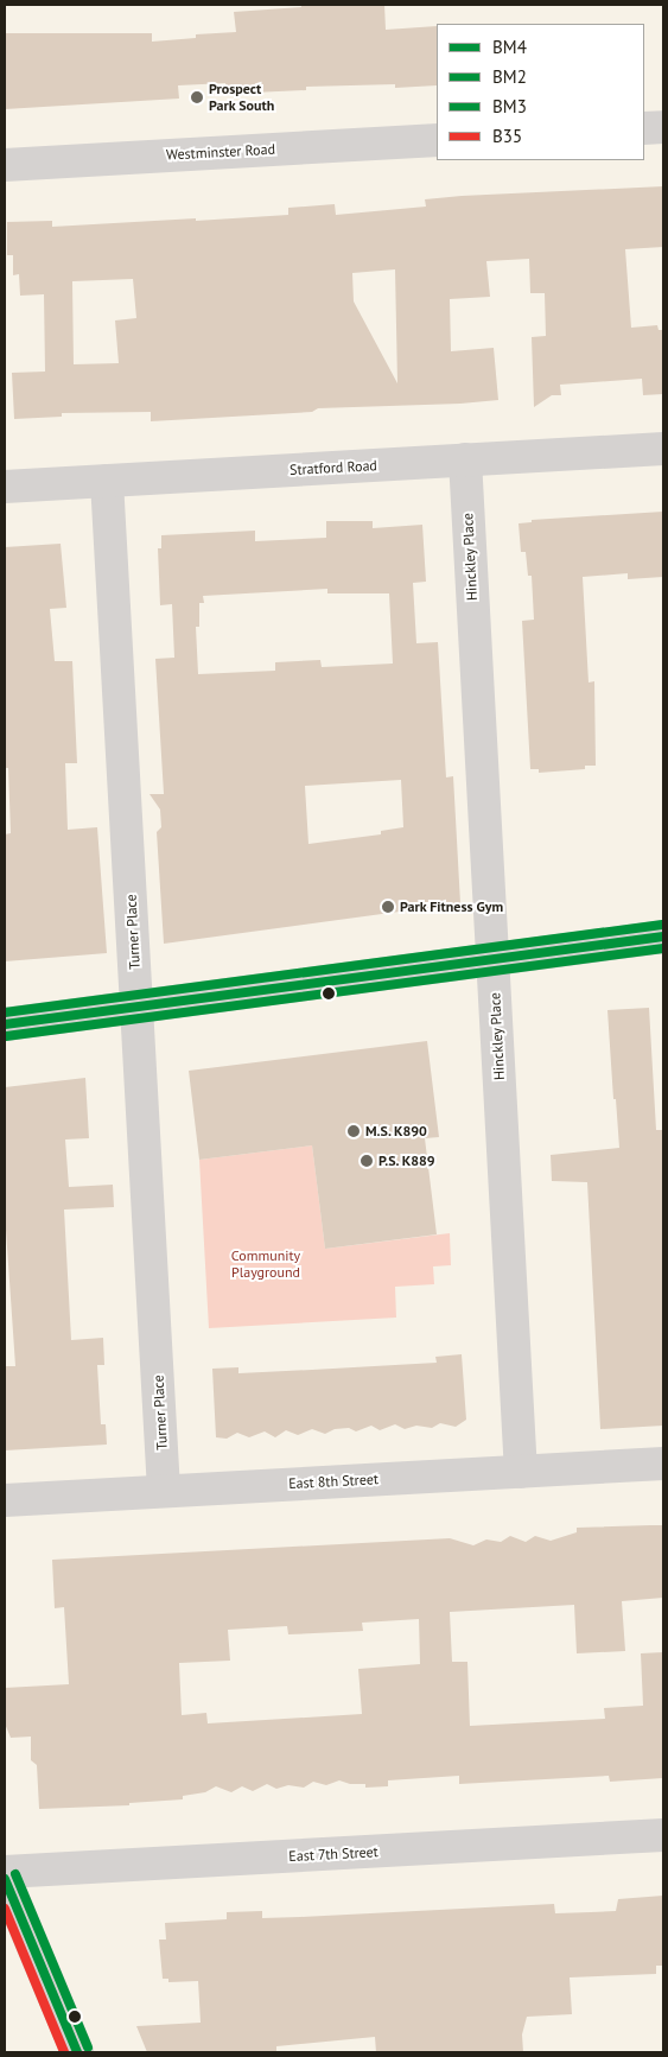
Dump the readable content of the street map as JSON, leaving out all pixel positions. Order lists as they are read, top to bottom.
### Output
{
  "streets": {
    "main road": [
      "Westminster Road",
      "Stratford Road",
      "Hinckley Place",
      "Turner Place",
      "East 8th Street",
      "East 7th Street"
    ]
  },
  "crossings": [
    ["Stratford Road", "Hinckley Place"],
    ["Stratford Road", "Turner Place"],
    ["Hinckley Place", "East 8th Street"],
    ["Turner Place", "East 8th Street"]
  ],
  "parks": ["Community Playground"],
  "places": [
    "Prospect Park South",
    "Park Fitness Gym",
    "M.S. K890",
    "P.S. K889"
  ],
  "lines": [
    "transit line BM3",
    "transit line BM4",
    "transit line BM2",
    "transit line B35"
  ],
  "legend": [
    "BM4",
    "BM2",
    "BM3",
    "B35"
  ]
}
